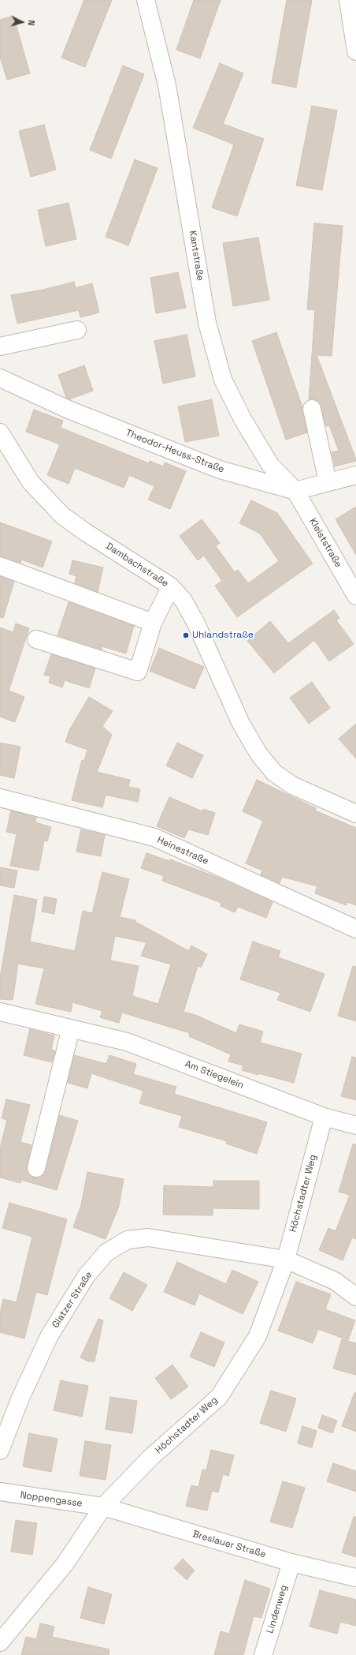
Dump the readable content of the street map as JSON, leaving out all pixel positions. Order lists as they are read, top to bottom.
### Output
{
  "streets": {
    "street": [
      "Kantstraße",
      "Theodor-Heuss-Straße",
      "Kleiststraße",
      "Dambachstraße",
      "Heinestraße",
      "Am Stiegelein",
      "Höchstadter Weg",
      "Glatzer Straße",
      "Noppengasse",
      "Breslauer Straße",
      "Lindenweg"
    ]
  },
  "crossings": [
    ["Kantstraße", "Theodor-Heuss-Straße"],
    ["Kantstraße", "Kleiststraße"],
    ["Theodor-Heuss-Straße", "Kleiststraße"],
    ["Am Stiegelein", "Höchstadter Weg"],
    ["Höchstadter Weg", "Glatzer Straße"],
    ["Höchstadter Weg", "Noppengasse"],
    ["Höchstadter Weg", "Breslauer Straße"],
    ["Noppengasse", "Breslauer Straße"],
    ["Breslauer Straße", "Lindenweg"]
  ],
  "places": ["Uhlandstraße"],
  "north": "right"
}
